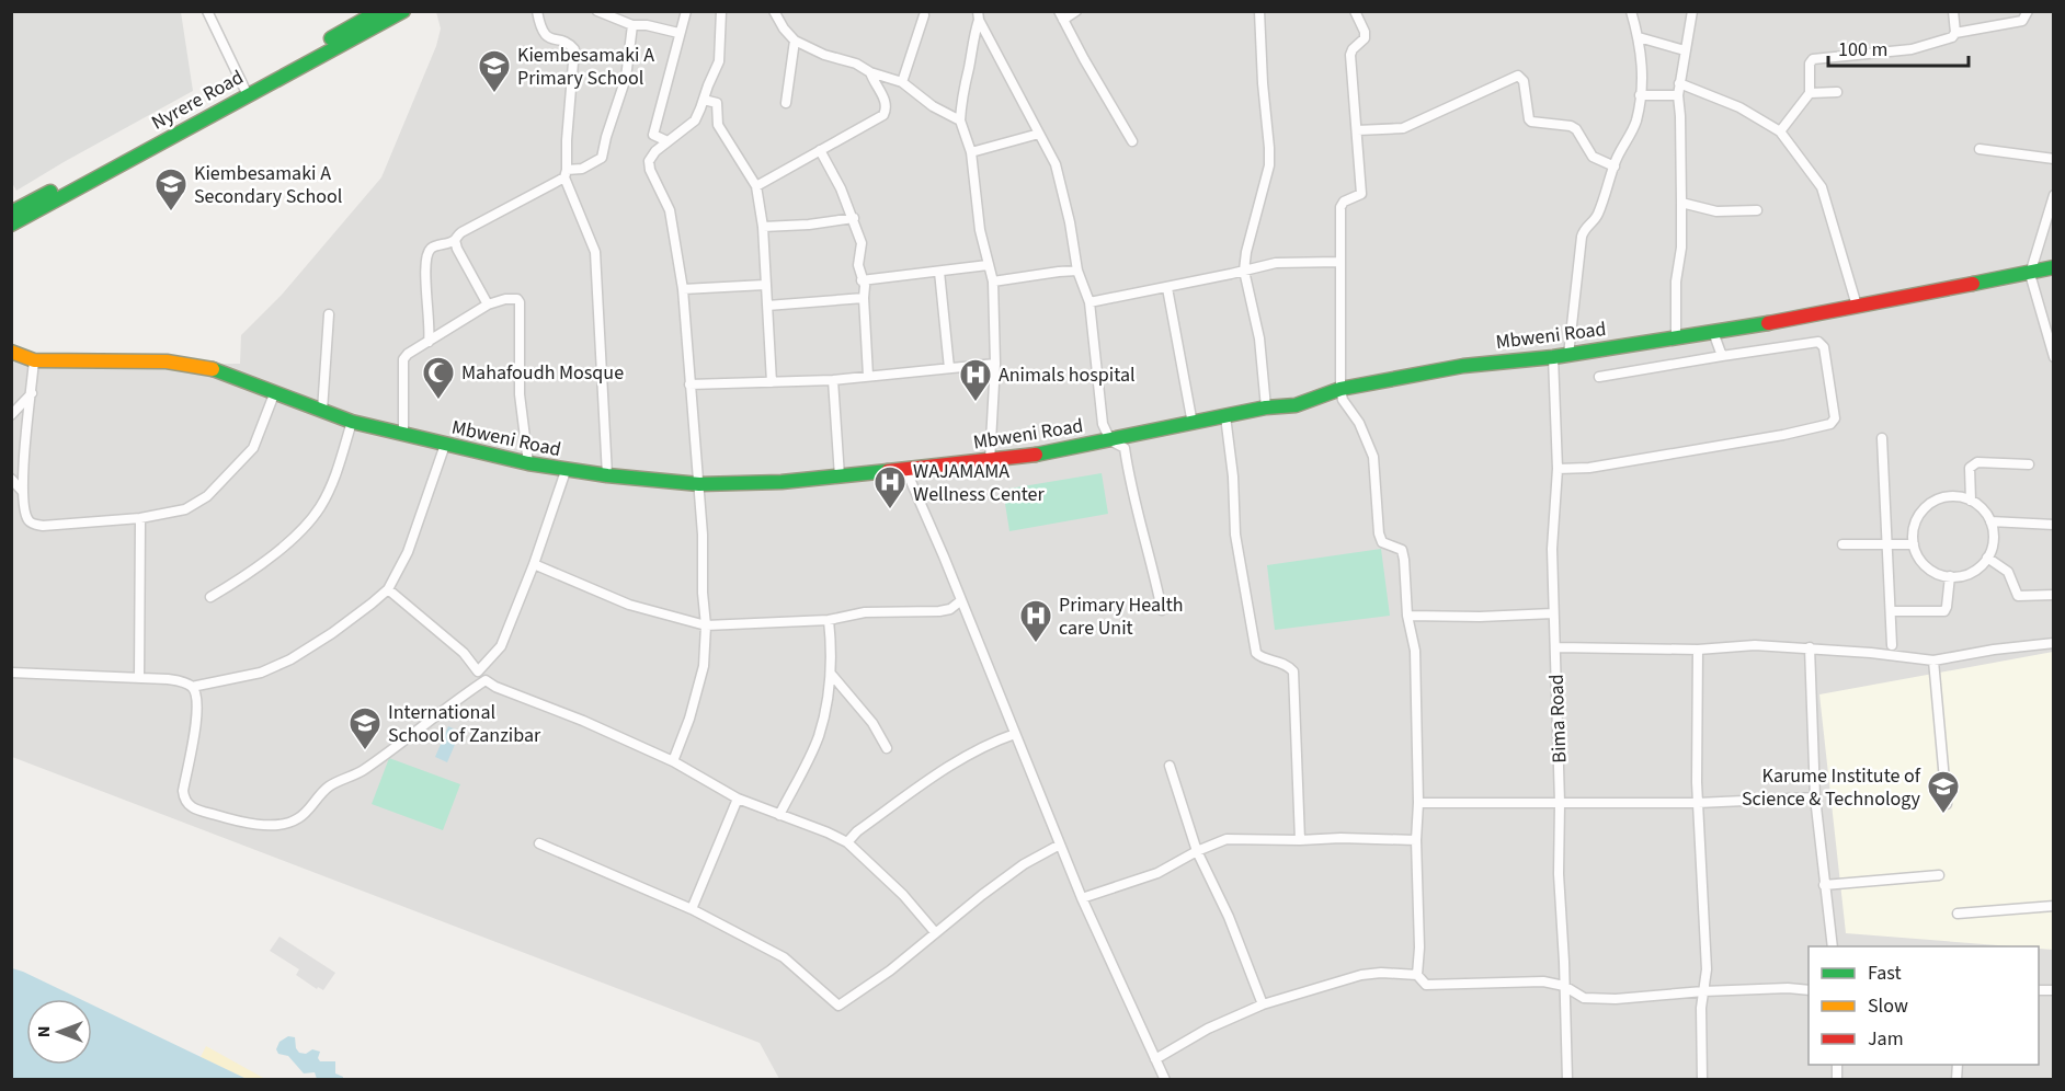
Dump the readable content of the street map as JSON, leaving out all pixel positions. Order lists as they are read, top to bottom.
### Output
{
  "streets": {
    "street": ["Nyrere Road", "Mbweni Road", "Bima Road"]
  },
  "crossings": [
    ["Mbweni Road", "Bima Road"]
  ],
  "places": {
    "school or university": [
      "Kiembesamaki A Primary School",
      "Kiembesamaki A Secondary School",
      "International School of Zanzibar",
      "Karume Institute of Science & Technology"
    ],
    "mosque": ["Mahafoudh Mosque"],
    "hospital": ["Animals hospital", "WAJAMAMA Wellness Center", "Primary Health care Unit"]
  },
  "legend": ["Fast", "Slow", "Jam"],
  "scale_bar": "100 m",
  "north": "left"
}
